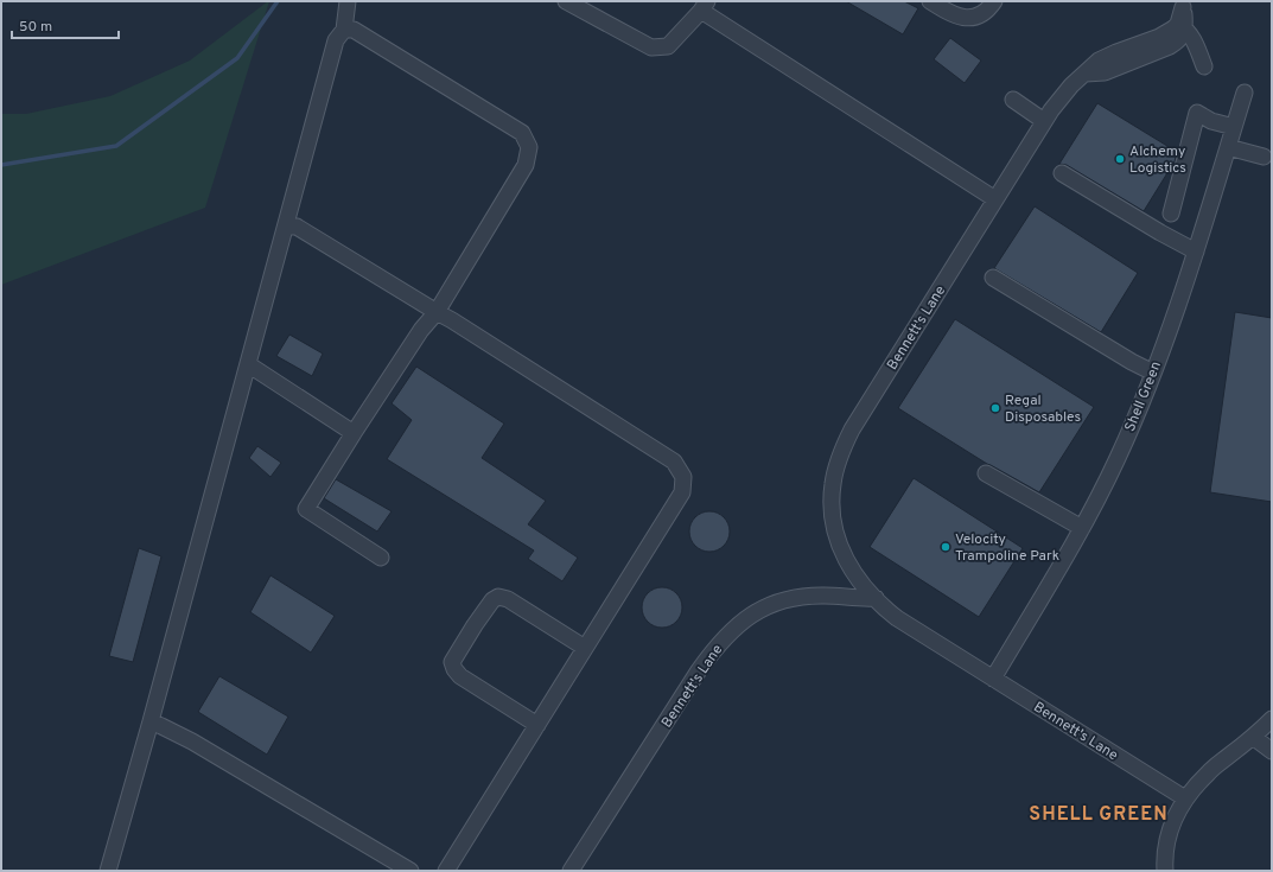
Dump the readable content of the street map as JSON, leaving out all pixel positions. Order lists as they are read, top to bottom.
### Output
{
  "streets": {
    "street": ["Bennett's Lane", "Shell Green"]
  },
  "crossings": [
    ["Bennett's Lane", "Shell Green"]
  ],
  "districts": ["SHELL GREEN"],
  "places": ["Alchemy Logistics", "Regal Disposables", "Velocity Trampoline Park"],
  "scale_bar": "50 m"
}
